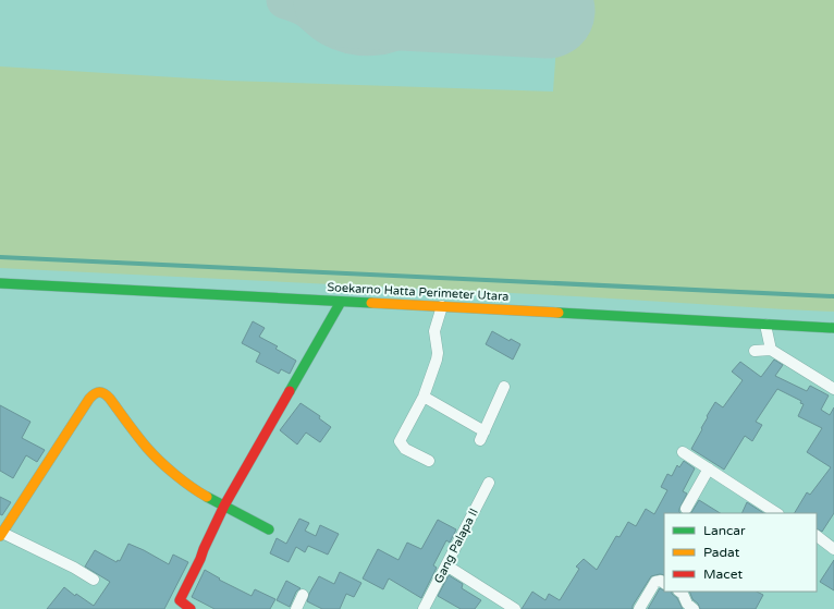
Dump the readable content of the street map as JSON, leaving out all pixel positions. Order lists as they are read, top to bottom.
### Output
{
  "streets": {
    "main road": ["Soekarno Hatta Perimeter Utara"],
    "street": ["Gang Palapa II"]
  },
  "legend": ["Lancar", "Padat", "Macet"]
}
